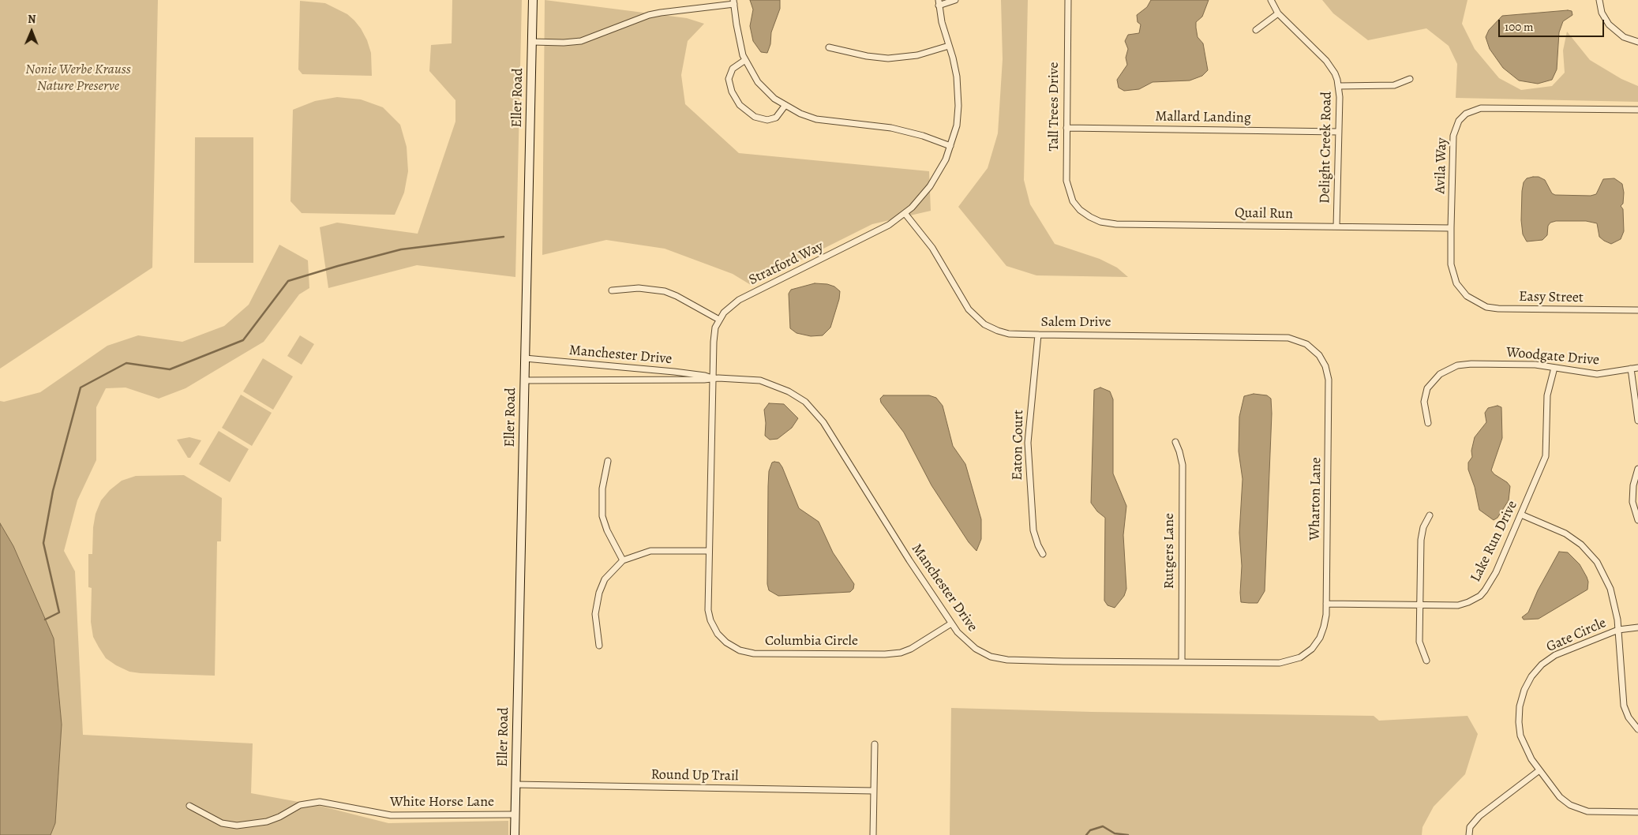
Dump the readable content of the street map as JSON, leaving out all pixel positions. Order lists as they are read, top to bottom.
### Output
{
  "streets": {
    "street": [
      "Eller Road",
      "Tall Trees Drive",
      "Mallard Landing",
      "Delight Creek Road",
      "Avila Way",
      "Quail Run",
      "Stratford Way",
      "Easy Street",
      "Salem Drive",
      "Manchester Drive",
      "Woodgate Drive",
      "Eaton Court",
      "Wharton Lane",
      "Lake Run Drive",
      "Rutgers Lane",
      "Gate Circle",
      "Columbia Circle",
      "Round Up Trail",
      "White Horse Lane"
    ]
  },
  "crossings": [
    ["Eller Road", "Manchester Drive"],
    ["Eller Road", "Round Up Trail"],
    ["Eller Road", "White Horse Lane"],
    ["Tall Trees Drive", "Mallard Landing"],
    ["Tall Trees Drive", "Quail Run"],
    ["Mallard Landing", "Delight Creek Road"],
    ["Delight Creek Road", "Quail Run"],
    ["Avila Way", "Quail Run"],
    ["Avila Way", "Easy Street"],
    ["Stratford Way", "Salem Drive"],
    ["Stratford Way", "Manchester Drive"],
    ["Stratford Way", "Columbia Circle"],
    ["Salem Drive", "Eaton Court"],
    ["Salem Drive", "Wharton Lane"],
    ["Manchester Drive", "Wharton Lane"],
    ["Manchester Drive", "Rutgers Lane"],
    ["Manchester Drive", "Columbia Circle"],
    ["Woodgate Drive", "Lake Run Drive"],
    ["Wharton Lane", "Lake Run Drive"]
  ],
  "parks": ["Nonie Werbe Krauss Nature Preserve"],
  "scale_bar": "100 m",
  "north": "top"
}
